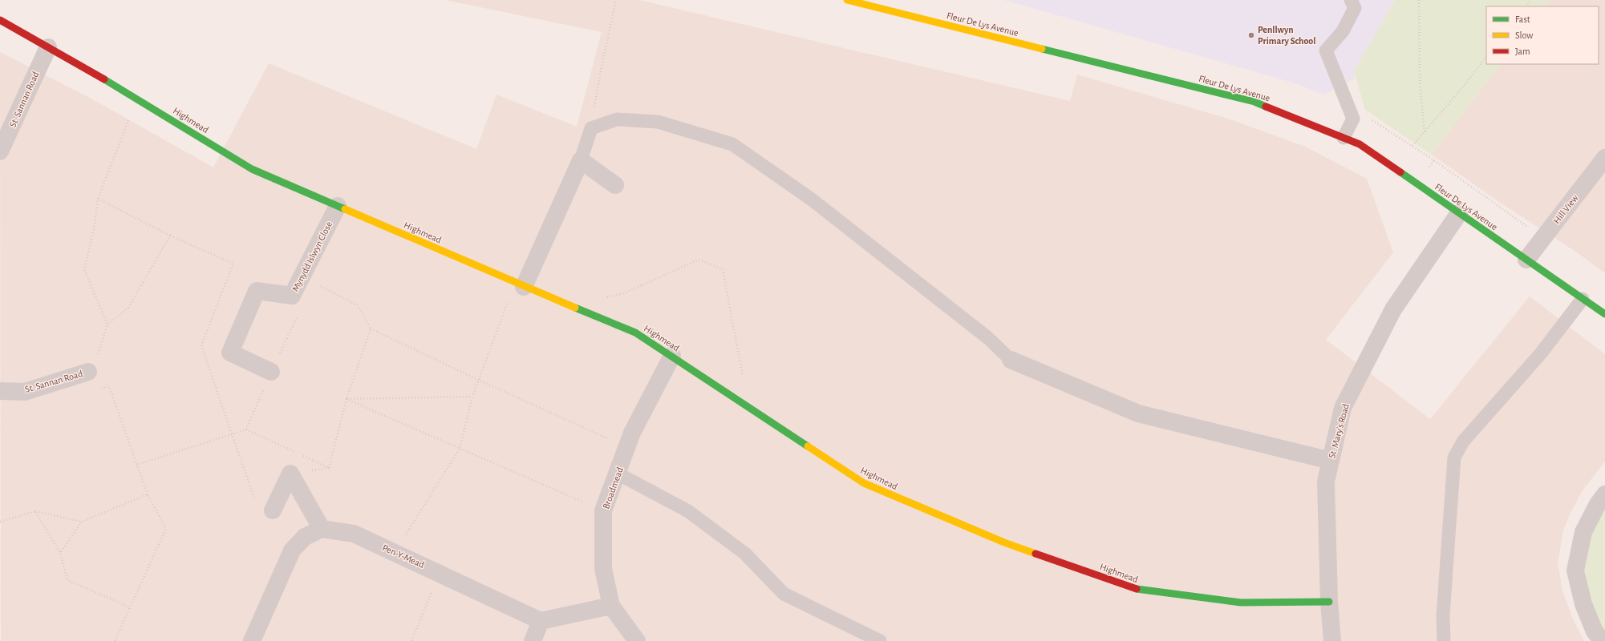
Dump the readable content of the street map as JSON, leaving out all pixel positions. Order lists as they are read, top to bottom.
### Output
{
  "streets": {
    "street": [
      "Fleur De Lys Avenue",
      "St. Sannan Road",
      "Highmead",
      "Hill View",
      "Mynydd Islwyn Close",
      "St. Mary's Road",
      "Broadmead",
      "Pen-Y-Mead"
    ]
  },
  "crossings": [
    ["Fleur De Lys Avenue", "Hill View"],
    ["Fleur De Lys Avenue", "St. Mary's Road"],
    ["St. Sannan Road", "Highmead"],
    ["Highmead", "Mynydd Islwyn Close"],
    ["Highmead", "St. Mary's Road"],
    ["Highmead", "Broadmead"]
  ],
  "places": ["Penllwyn Primary School"],
  "legend": ["Fast", "Slow", "Jam"]
}
